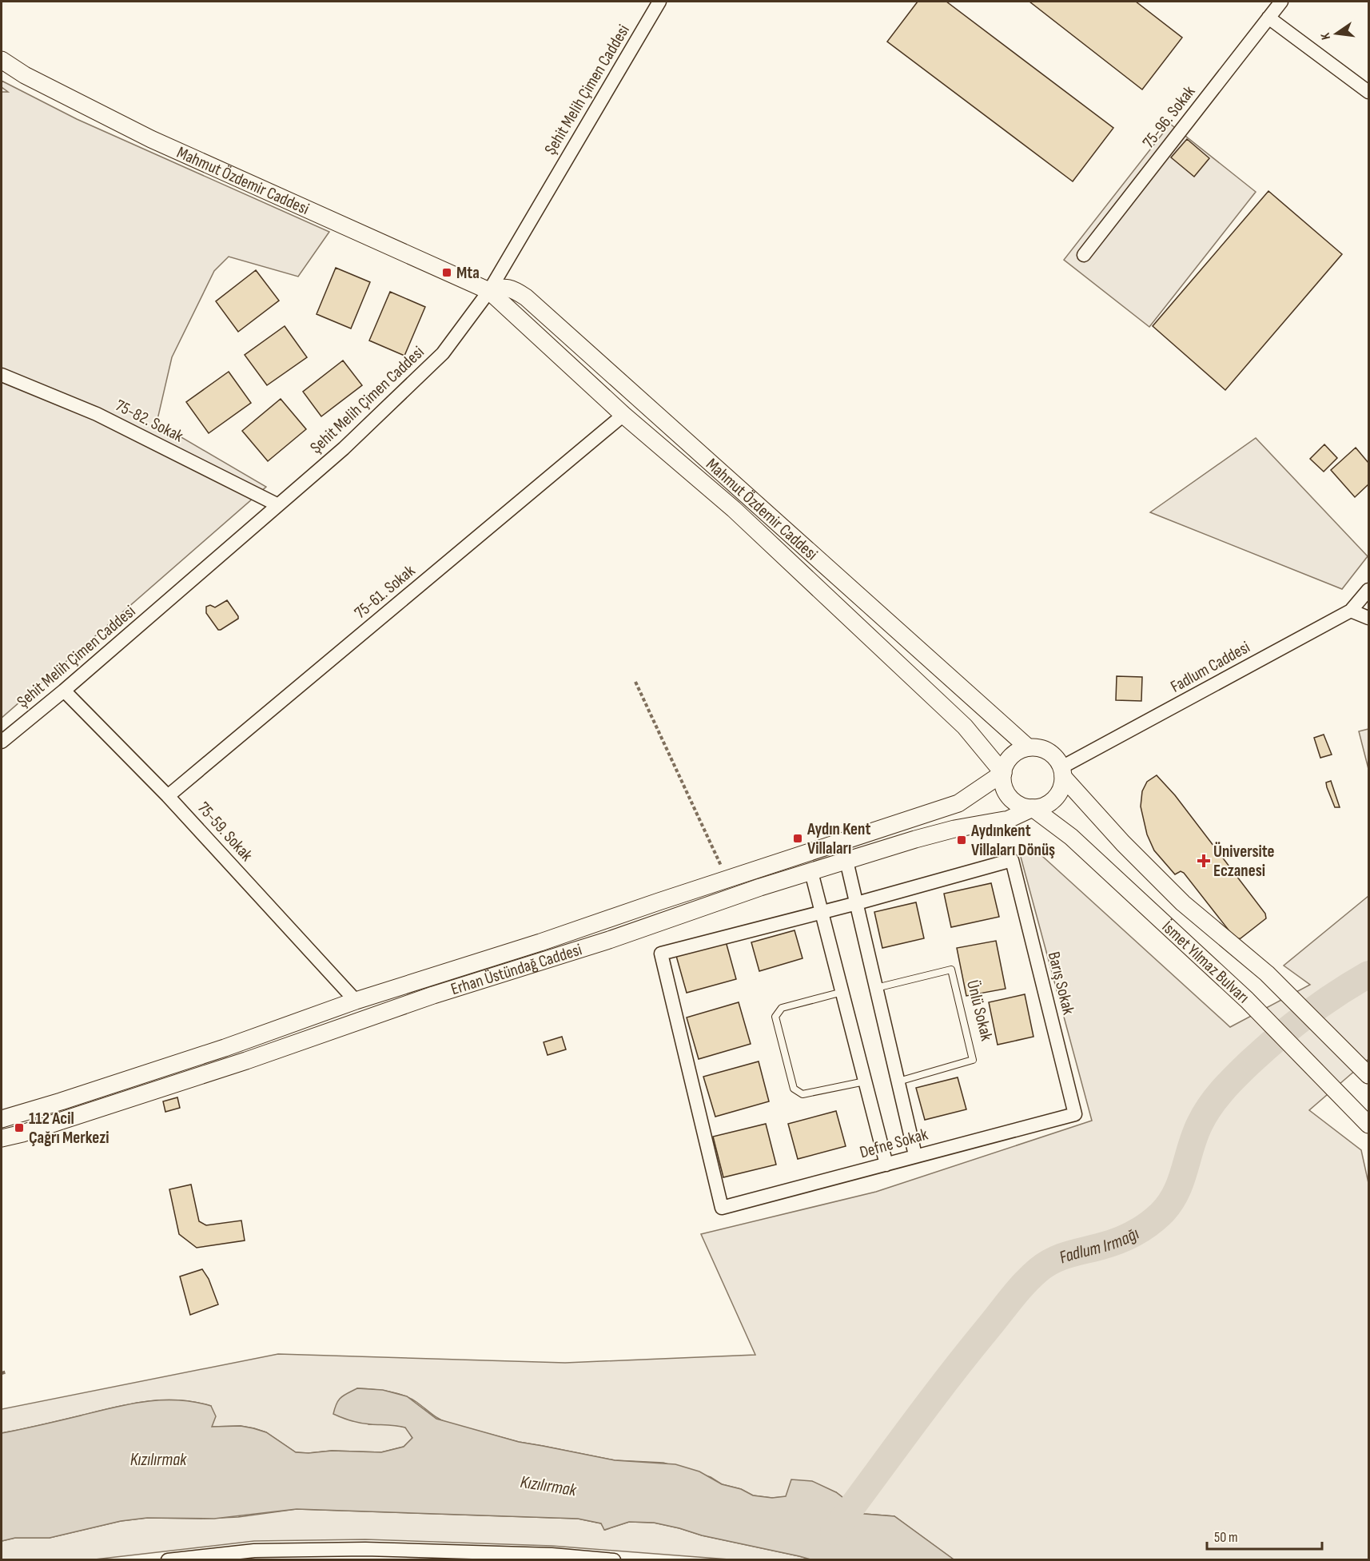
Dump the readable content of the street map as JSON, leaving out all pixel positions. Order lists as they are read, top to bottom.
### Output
{
  "streets": {
    "street": [
      "Şehit Melih Çimen Caddesi",
      "75-96. Sokak",
      "Mahmut Özdemir Caddesi",
      "75-82. Sokak",
      "75-61. Sokak",
      "Fadlum Caddesi",
      "75-59. Sokak",
      "İsmet Yılmaz Bulvarı",
      "Erhan Üstündağ Caddesi",
      "Barış Sokak",
      "Defne Sokak"
    ],
    "lane": ["Ünlü Sokak"]
  },
  "crossings": [
    ["Şehit Melih Çimen Caddesi", "Mahmut Özdemir Caddesi"],
    ["Şehit Melih Çimen Caddesi", "75-82. Sokak"],
    ["Şehit Melih Çimen Caddesi", "75-59. Sokak"],
    ["Mahmut Özdemir Caddesi", "75-61. Sokak"],
    ["Mahmut Özdemir Caddesi", "Fadlum Caddesi"],
    ["Mahmut Özdemir Caddesi", "İsmet Yılmaz Bulvarı"],
    ["Mahmut Özdemir Caddesi", "Erhan Üstündağ Caddesi"],
    ["75-61. Sokak", "75-59. Sokak"],
    ["Fadlum Caddesi", "İsmet Yılmaz Bulvarı"],
    ["Fadlum Caddesi", "Erhan Üstündağ Caddesi"],
    ["75-59. Sokak", "Erhan Üstündağ Caddesi"],
    ["İsmet Yılmaz Bulvarı", "Erhan Üstündağ Caddesi"],
    ["Barış Sokak", "Defne Sokak"]
  ],
  "water": ["Fadlum Irmağı", "Kızılırmak"],
  "places": {
    "transit": [
      "Mta",
      "Aydın Kent Villaları",
      "Aydınkent Villaları Dönüş",
      "112 Acil Çağrı Merkezi"
    ],
    "health": ["Üniversite Eczanesi"]
  },
  "scale_bar": "50 m",
  "north": "left"
}
